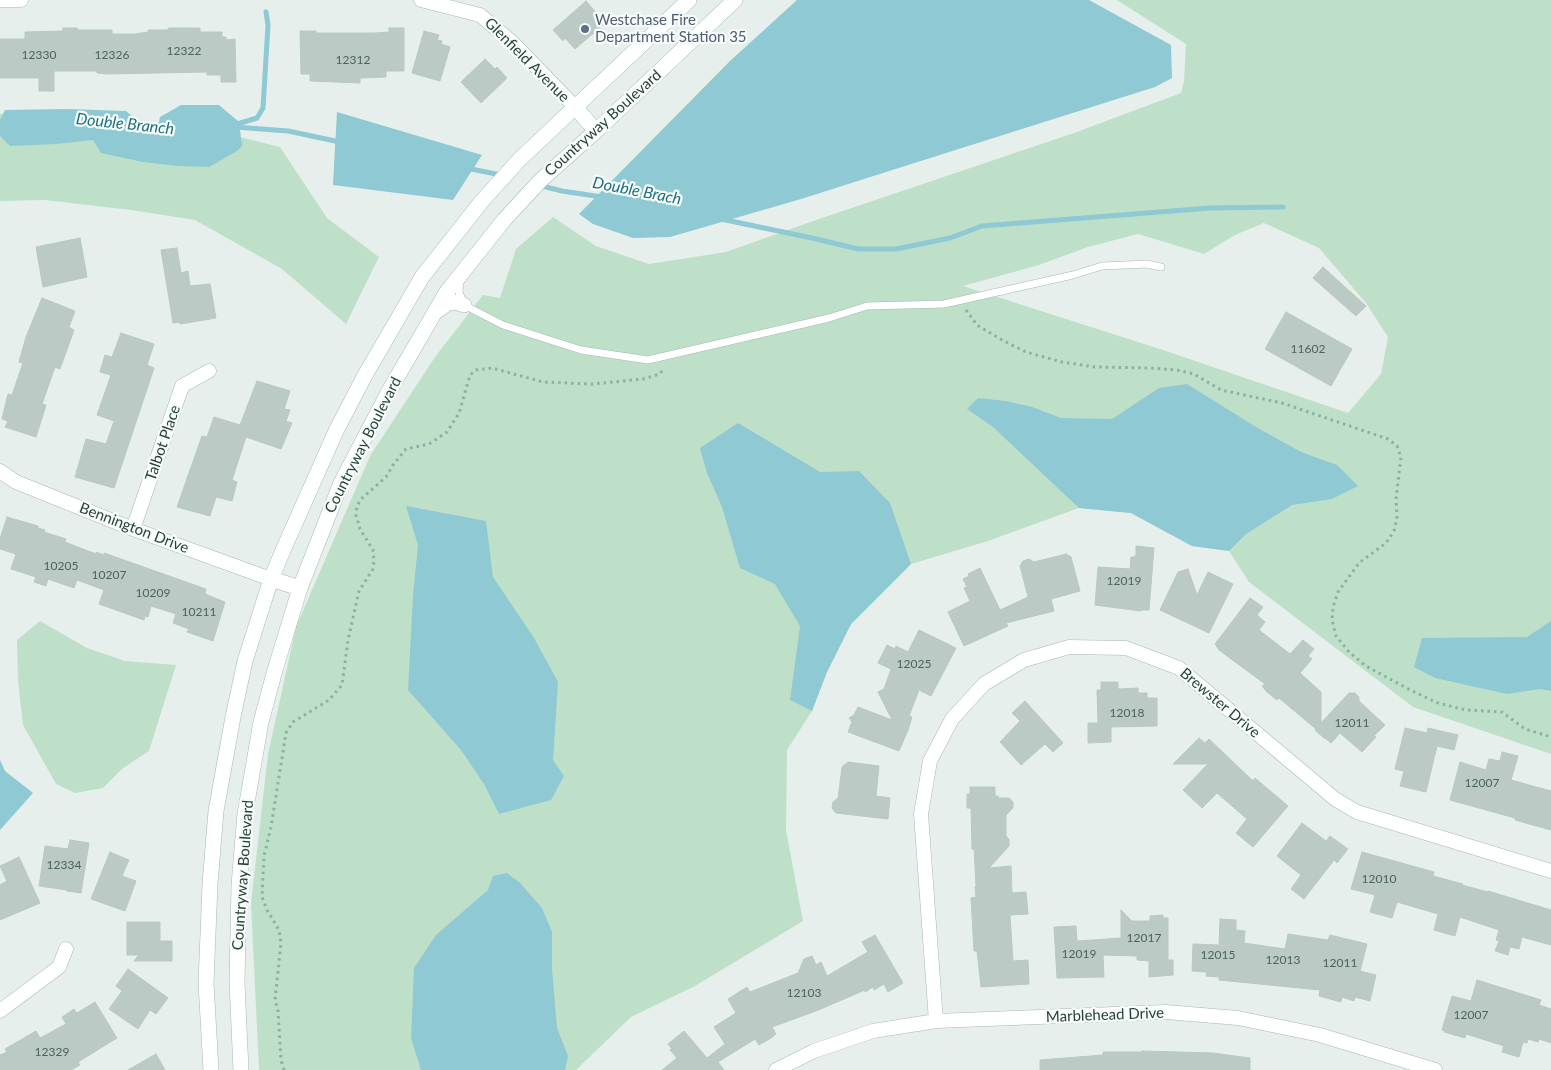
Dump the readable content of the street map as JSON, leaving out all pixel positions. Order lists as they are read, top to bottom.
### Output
{
  "streets": {
    "street": [
      "Glenfield Avenue",
      "Countryway Boulevard",
      "Talbot Place",
      "Bennington Drive",
      "Brewster Drive",
      "Marblehead Drive"
    ]
  },
  "crossings": [
    ["Glenfield Avenue", "Countryway Boulevard"],
    ["Countryway Boulevard", "Bennington Drive"],
    ["Talbot Place", "Bennington Drive"],
    ["Brewster Drive", "Marblehead Drive"]
  ],
  "water": ["Double Branch", "Double Brach"],
  "places": ["Westchase Fire Department Station 35"],
  "house_numbers": [
    "12322",
    "12330",
    "12326",
    "12312",
    "11602",
    "10205",
    "10207",
    "12019",
    "10209",
    "10211",
    "12025",
    "12018",
    "12011",
    "12007",
    "12334",
    "12010",
    "12017",
    "12019",
    "12015",
    "12013",
    "12011",
    "12103",
    "12007",
    "12329"
  ]
}
